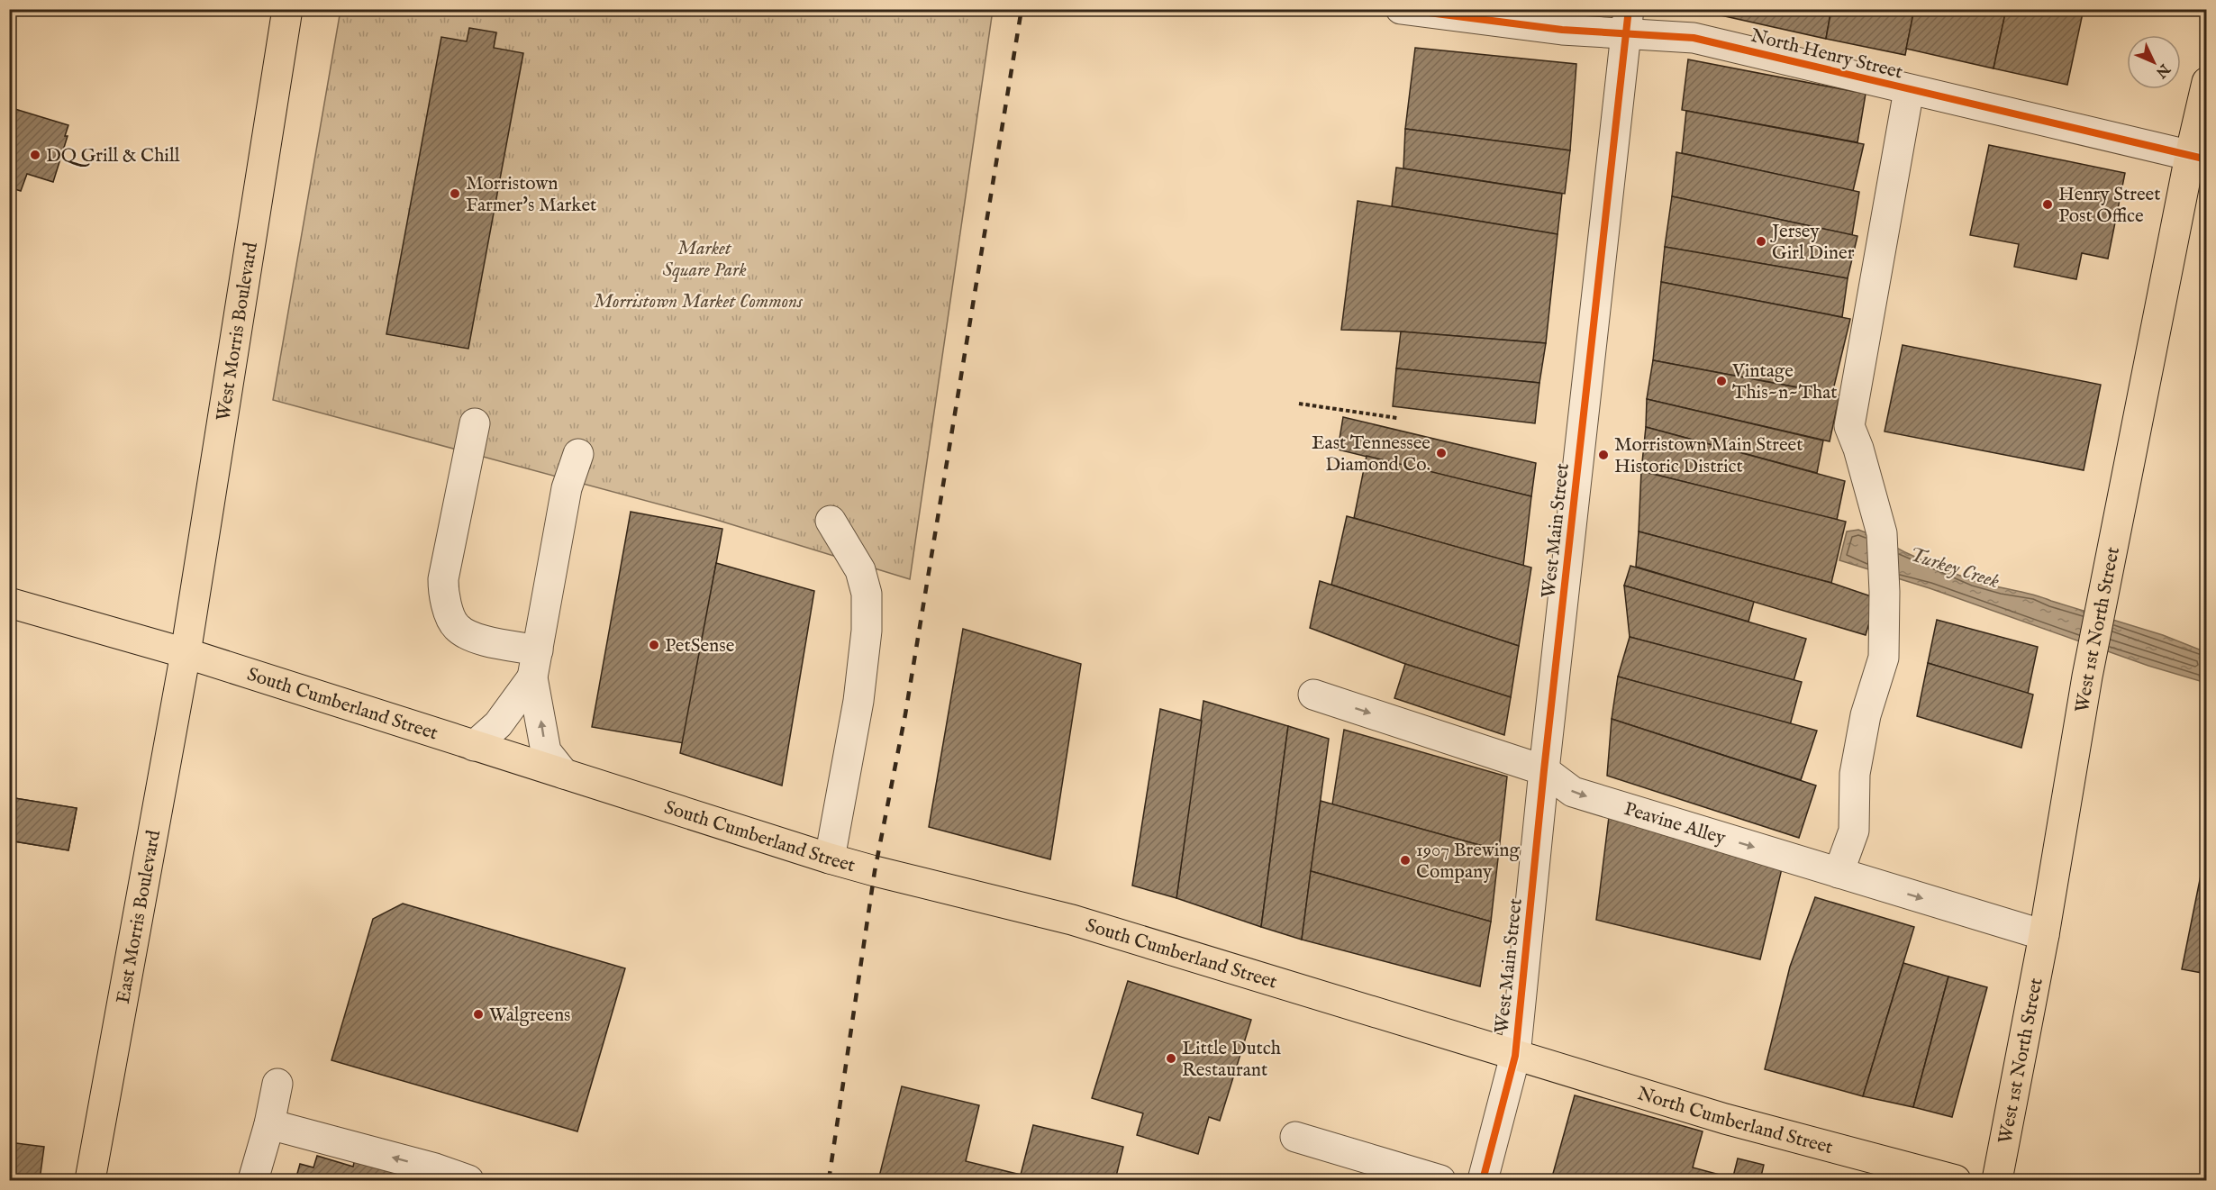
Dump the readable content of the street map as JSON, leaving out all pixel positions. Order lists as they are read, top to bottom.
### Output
{
  "streets": {
    "main road": [
      "West Morris Boulevard",
      "West 1st North Street",
      "South Cumberland Street",
      "East Morris Boulevard",
      "North Cumberland Street"
    ],
    "street": ["North Henry Street", "West Main Street", "Peavine Alley"]
  },
  "crossings": [
    ["North Henry Street", "West Main Street"],
    ["North Henry Street", "West 1st North Street"],
    ["West Morris Boulevard", "South Cumberland Street"],
    ["West Morris Boulevard", "East Morris Boulevard"],
    ["West Main Street", "South Cumberland Street"],
    ["West Main Street", "Peavine Alley"],
    ["West Main Street", "North Cumberland Street"],
    ["West 1st North Street", "Peavine Alley"],
    ["South Cumberland Street", "East Morris Boulevard"],
    ["South Cumberland Street", "North Cumberland Street"]
  ],
  "one_way": ["Peavine Alley"],
  "water": ["Turkey Creek"],
  "parks": ["Market Square Park", "Morristown Market Commons"],
  "places": [
    "DQ Grill & Chill",
    "Morristown Farmer's Market",
    "Henry Street Post Office",
    "Jersey Girl Diner",
    "Vintage This~n~That",
    "East Tennessee Diamond Co.",
    "Morristown Main Street Historic District",
    "PetSense",
    "1907 Brewing Company",
    "Walgreens",
    "Little Dutch Restaurant"
  ],
  "north": "bottom right"
}
